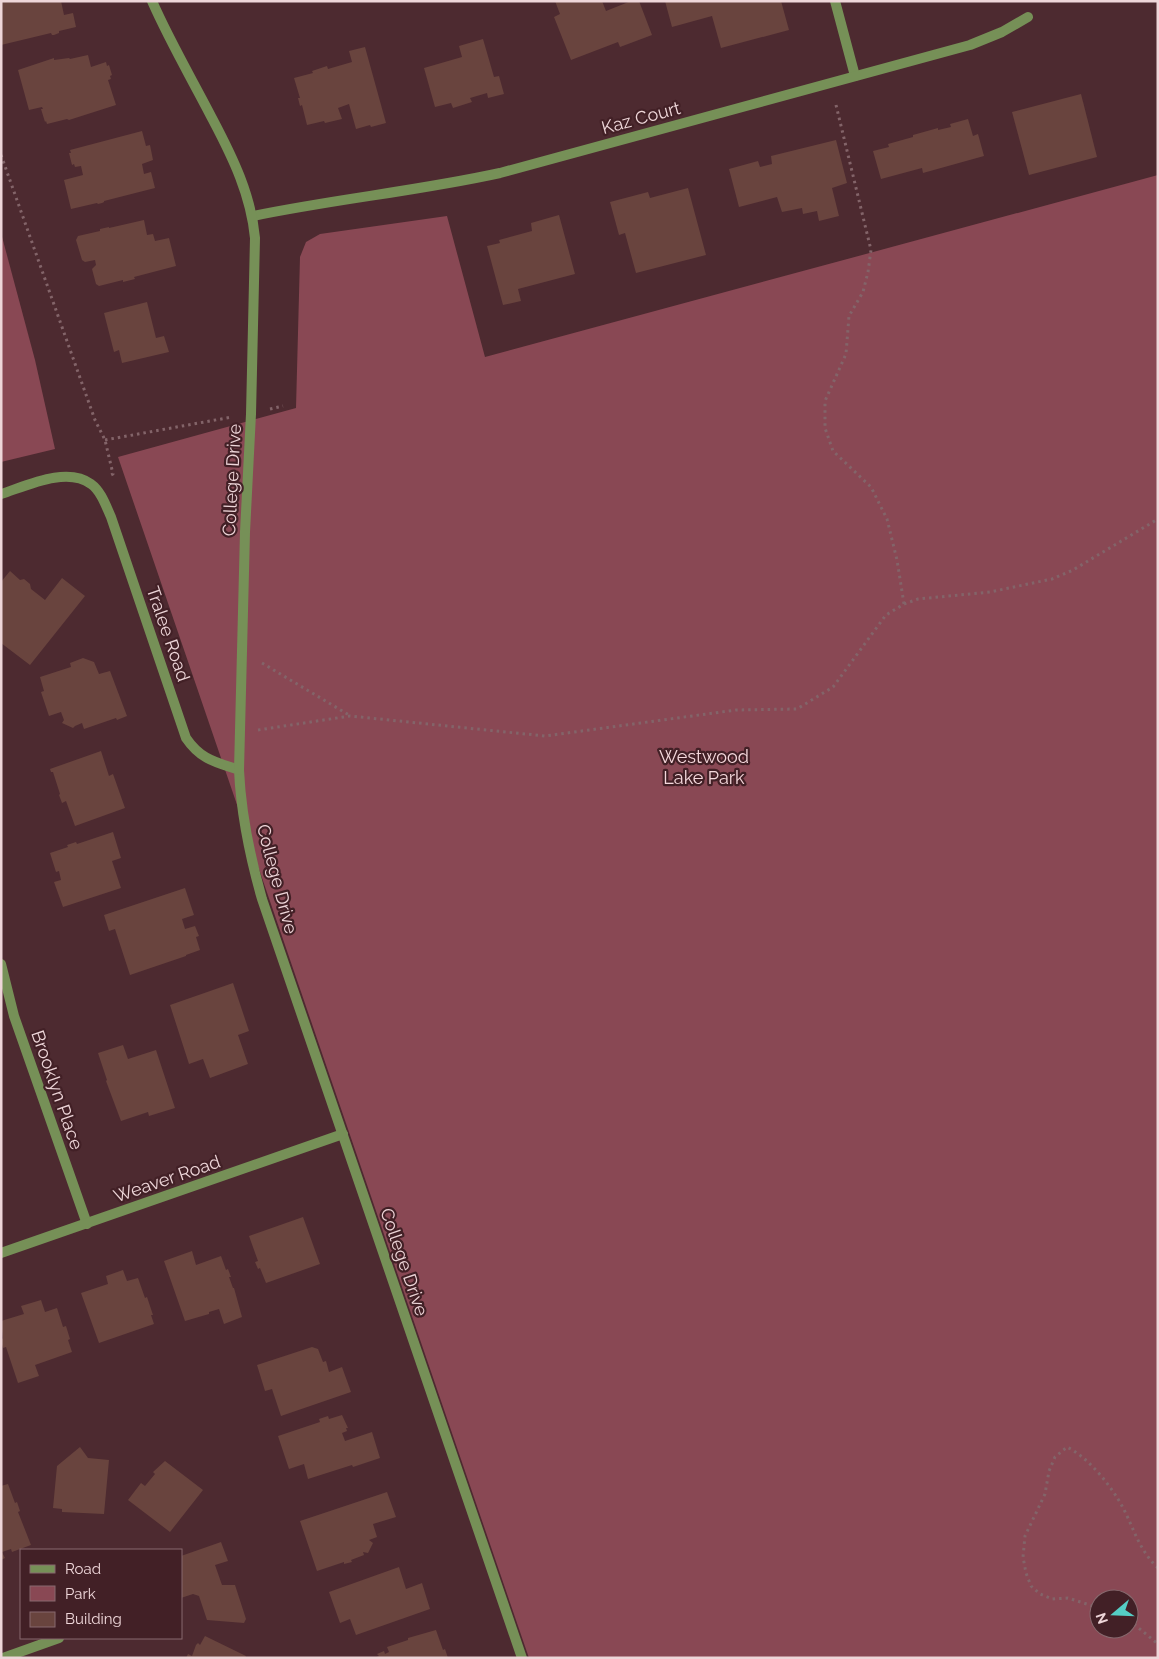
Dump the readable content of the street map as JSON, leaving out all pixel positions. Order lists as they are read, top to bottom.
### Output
{
  "streets": {
    "street": [
      "Kaz Court",
      "College Drive",
      "Tralee Road",
      "Brooklyn Place",
      "Weaver Road"
    ]
  },
  "crossings": [
    ["Kaz Court", "College Drive"],
    ["College Drive", "Tralee Road"],
    ["College Drive", "Weaver Road"],
    ["Brooklyn Place", "Weaver Road"]
  ],
  "parks": ["Westwood Lake Park"],
  "legend": ["Road", "Park", "Building"],
  "north": "left"
}
